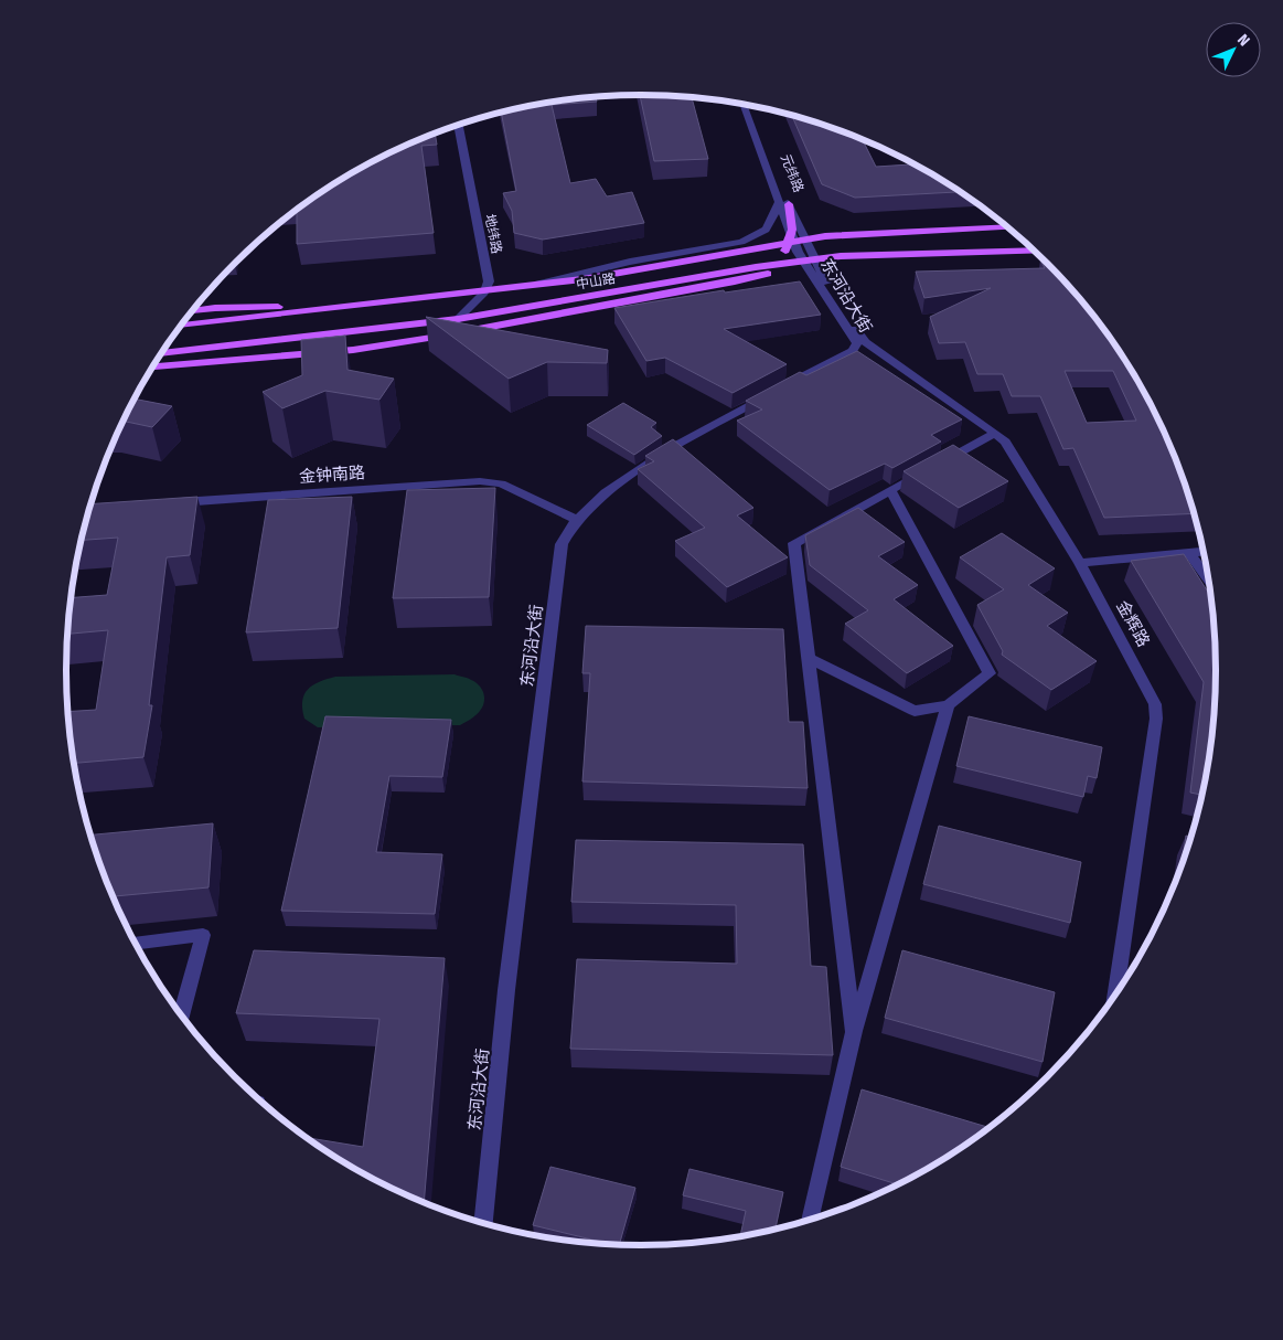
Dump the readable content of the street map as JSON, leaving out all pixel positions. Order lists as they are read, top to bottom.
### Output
{
  "streets": {
    "main road": ["中山路"],
    "street": [
      "元纬路",
      "地纬路",
      "东河沿大街",
      "金钟南路",
      "金辉路"
    ]
  },
  "crossings": [
    ["地纬路", "中山路"],
    ["中山路", "东河沿大街"],
    ["东河沿大街", "金钟南路"],
    ["东河沿大街", "金辉路"]
  ],
  "north": "top right"
}
